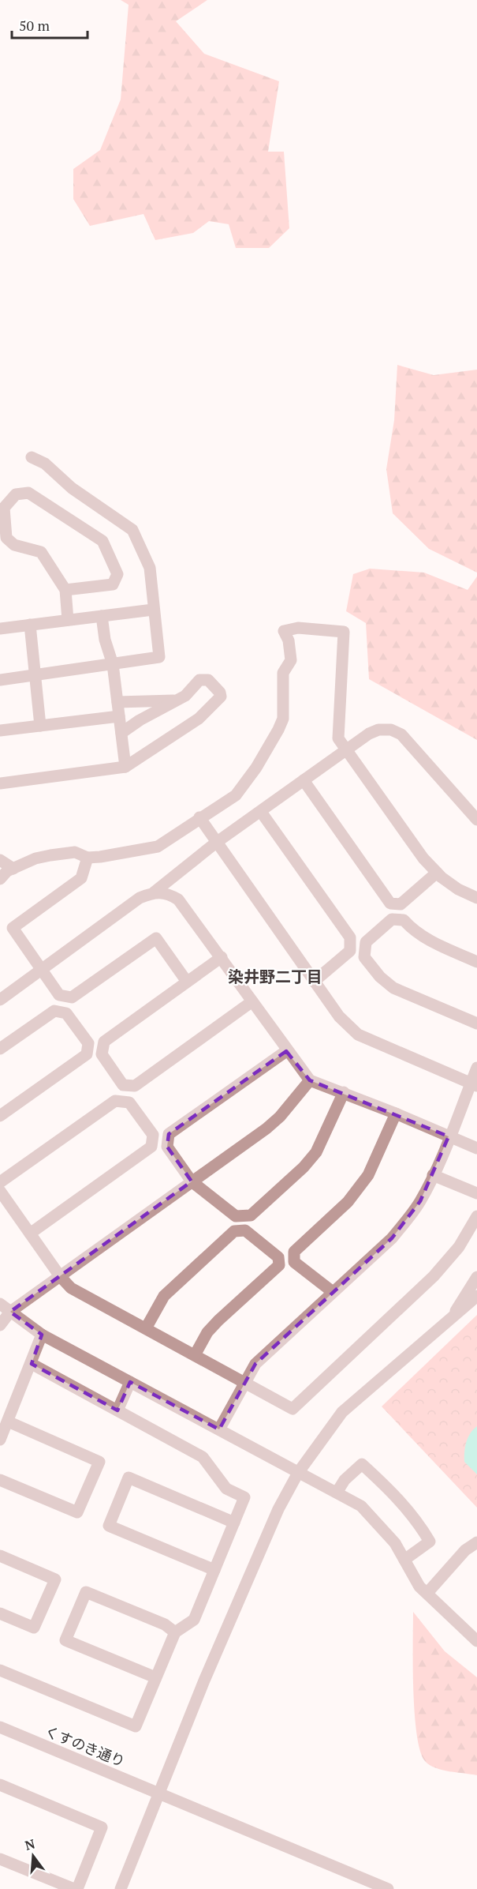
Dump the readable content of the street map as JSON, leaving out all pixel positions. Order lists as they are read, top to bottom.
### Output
{
  "streets": {
    "street": ["くすのき通り"]
  },
  "districts": ["染井野二丁目"],
  "scale_bar": "50 m",
  "north": "top"
}
